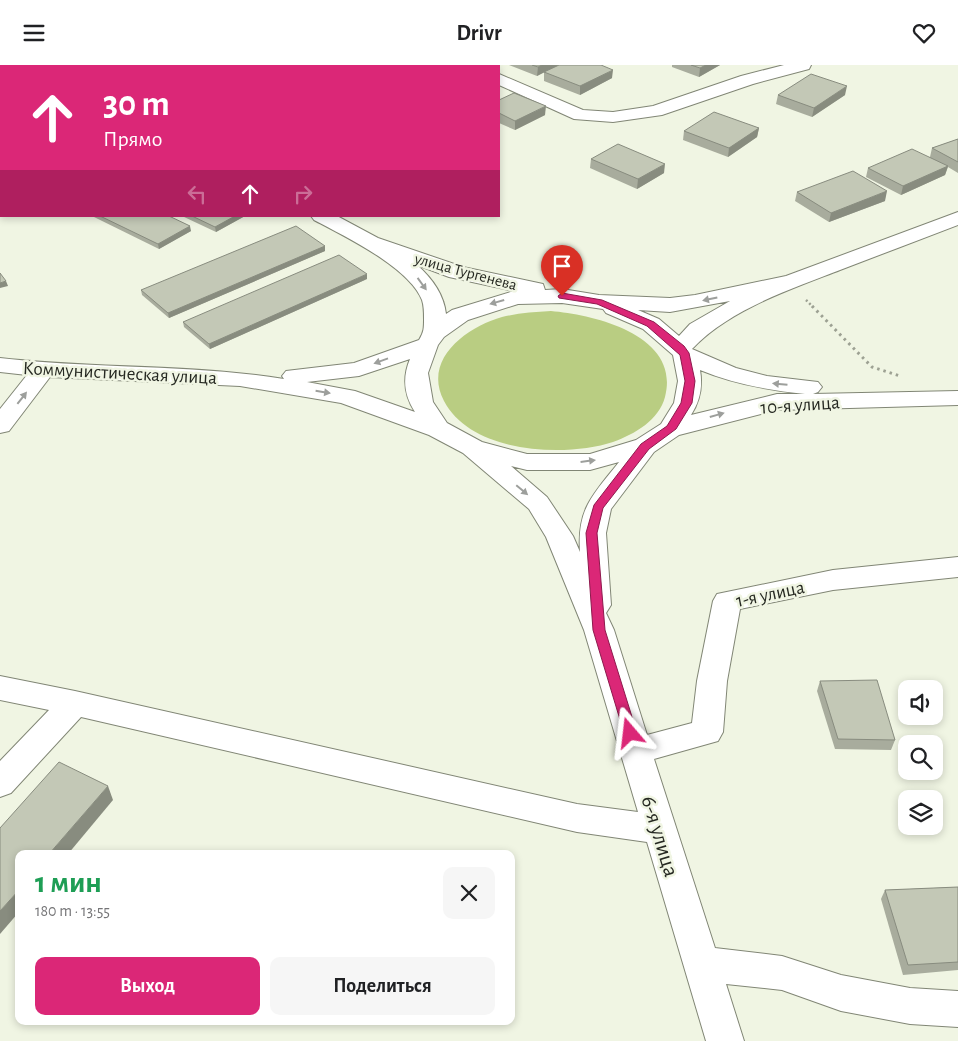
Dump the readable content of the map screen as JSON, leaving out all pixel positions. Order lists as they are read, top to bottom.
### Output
{
  "streets": {
    "street": [
      "улица Тургенева",
      "Коммунистическая улица",
      "10-я улица",
      "1-я улица",
      "6-я улица"
    ]
  },
  "crossings": [
    ["улица Тургенева", "Коммунистическая улица"],
    ["1-я улица", "6-я улица"]
  ],
  "page": {
    "header": "Drivr",
    "turn": ["30 m", "Прямо"],
    "heading": ["1 мин", "180 m · 13:55"],
    "buttons": ["Выход", "Поделиться"]
  }
}
